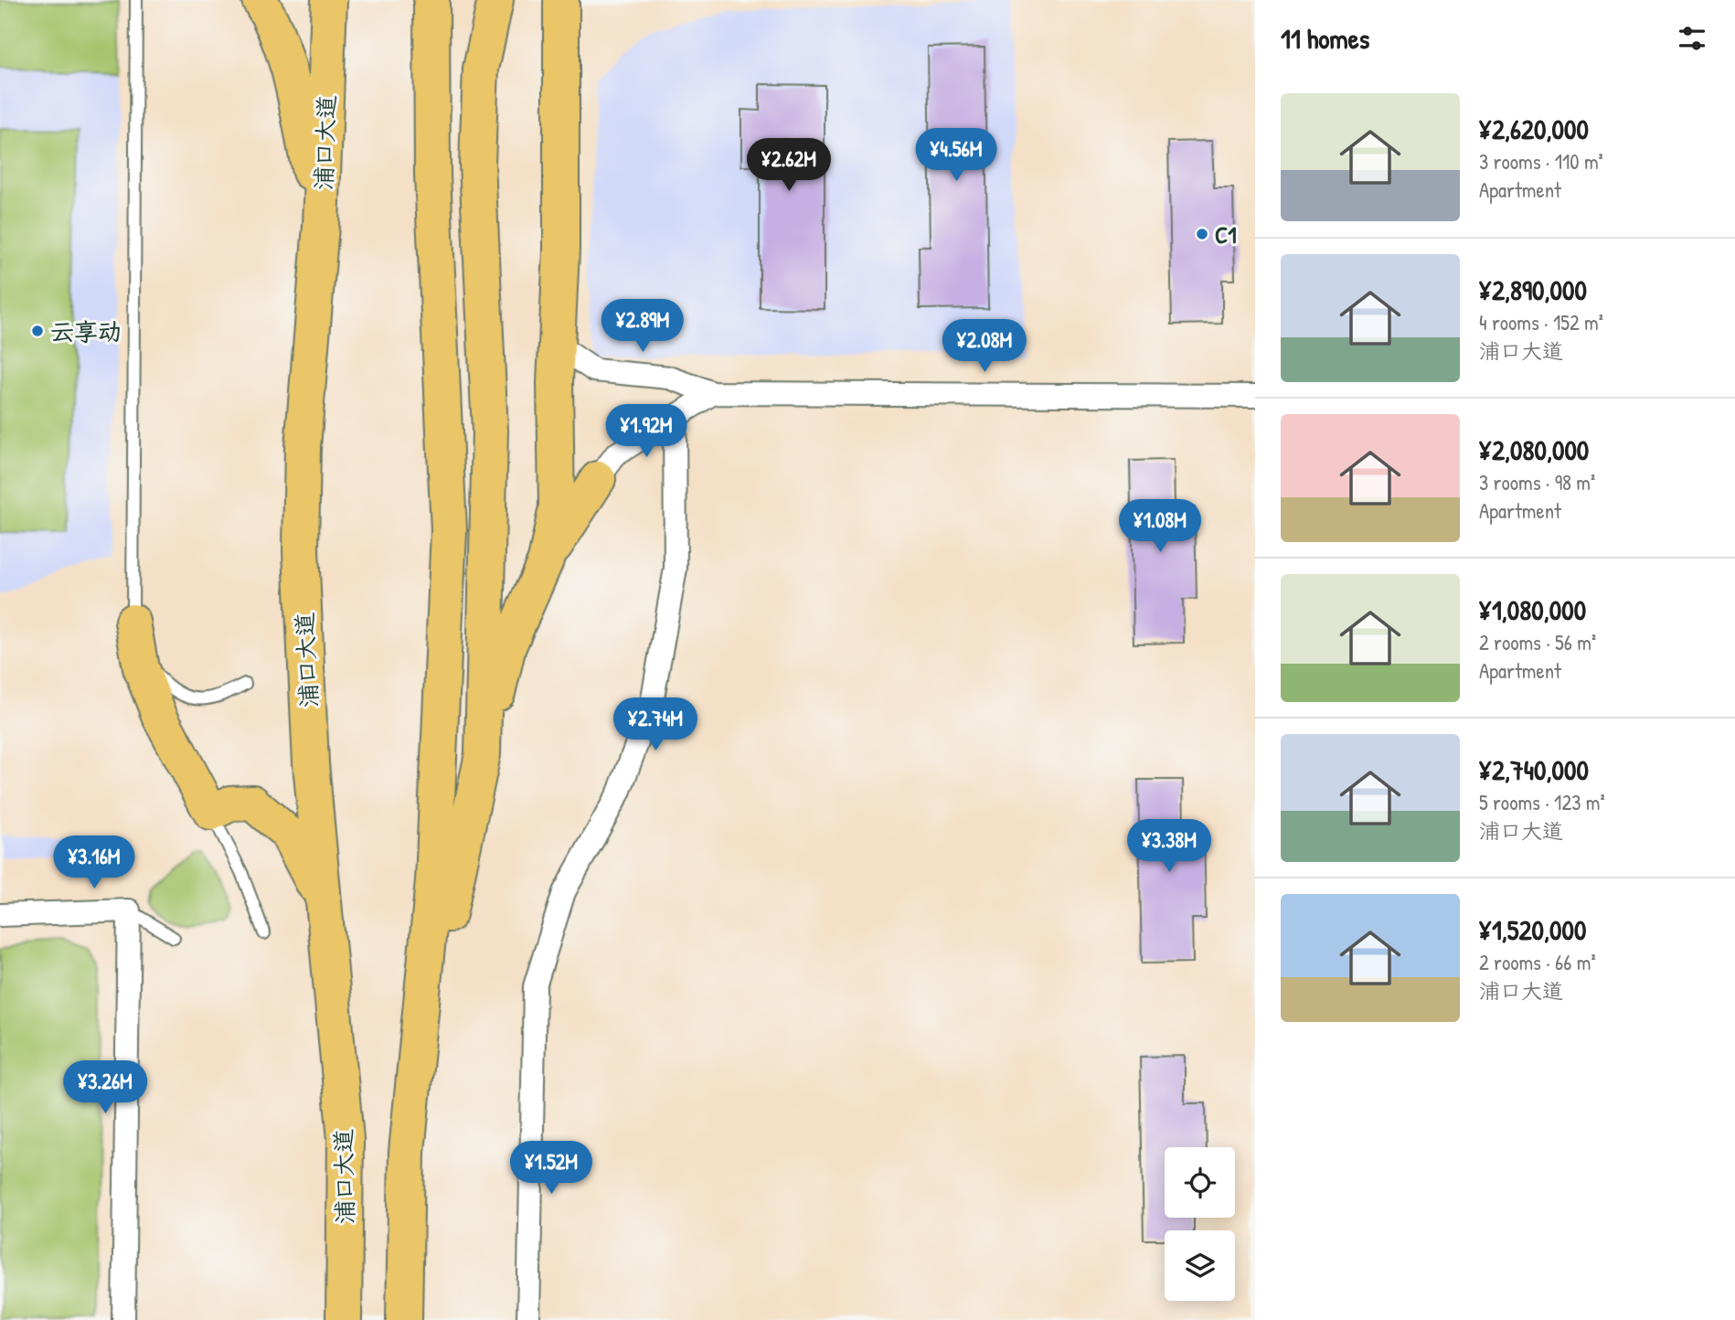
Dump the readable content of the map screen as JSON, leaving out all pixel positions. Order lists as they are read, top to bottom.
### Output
{
  "streets": {
    "highway": ["浦口大道"]
  },
  "places": ["C1", "云享动"],
  "page": {
    "heading": "11 homes",
    "list": [
      {
        "name": "¥2,620,000",
        "note": "3 rooms · 110 m² · Apartment"
      },
      {
        "name": "¥2,890,000",
        "note": "4 rooms · 152 m² · 浦口大道"
      },
      {
        "name": "¥2,080,000",
        "note": "3 rooms · 98 m² · Apartment"
      },
      {
        "name": "¥1,080,000",
        "note": "2 rooms · 56 m² · Apartment"
      },
      {
        "name": "¥2,740,000",
        "note": "5 rooms · 123 m² · 浦口大道"
      },
      {
        "name": "¥1,520,000",
        "note": "2 rooms · 66 m² · 浦口大道"
      }
    ],
    "price": [
      "¥4.56M",
      "¥2.62M",
      "¥2.89M",
      "¥2.08M",
      "¥1.92M",
      "¥1.08M",
      "¥2.74M",
      "¥3.38M",
      "¥3.16M",
      "¥3.26M",
      "¥1.52M"
    ]
  }
}
